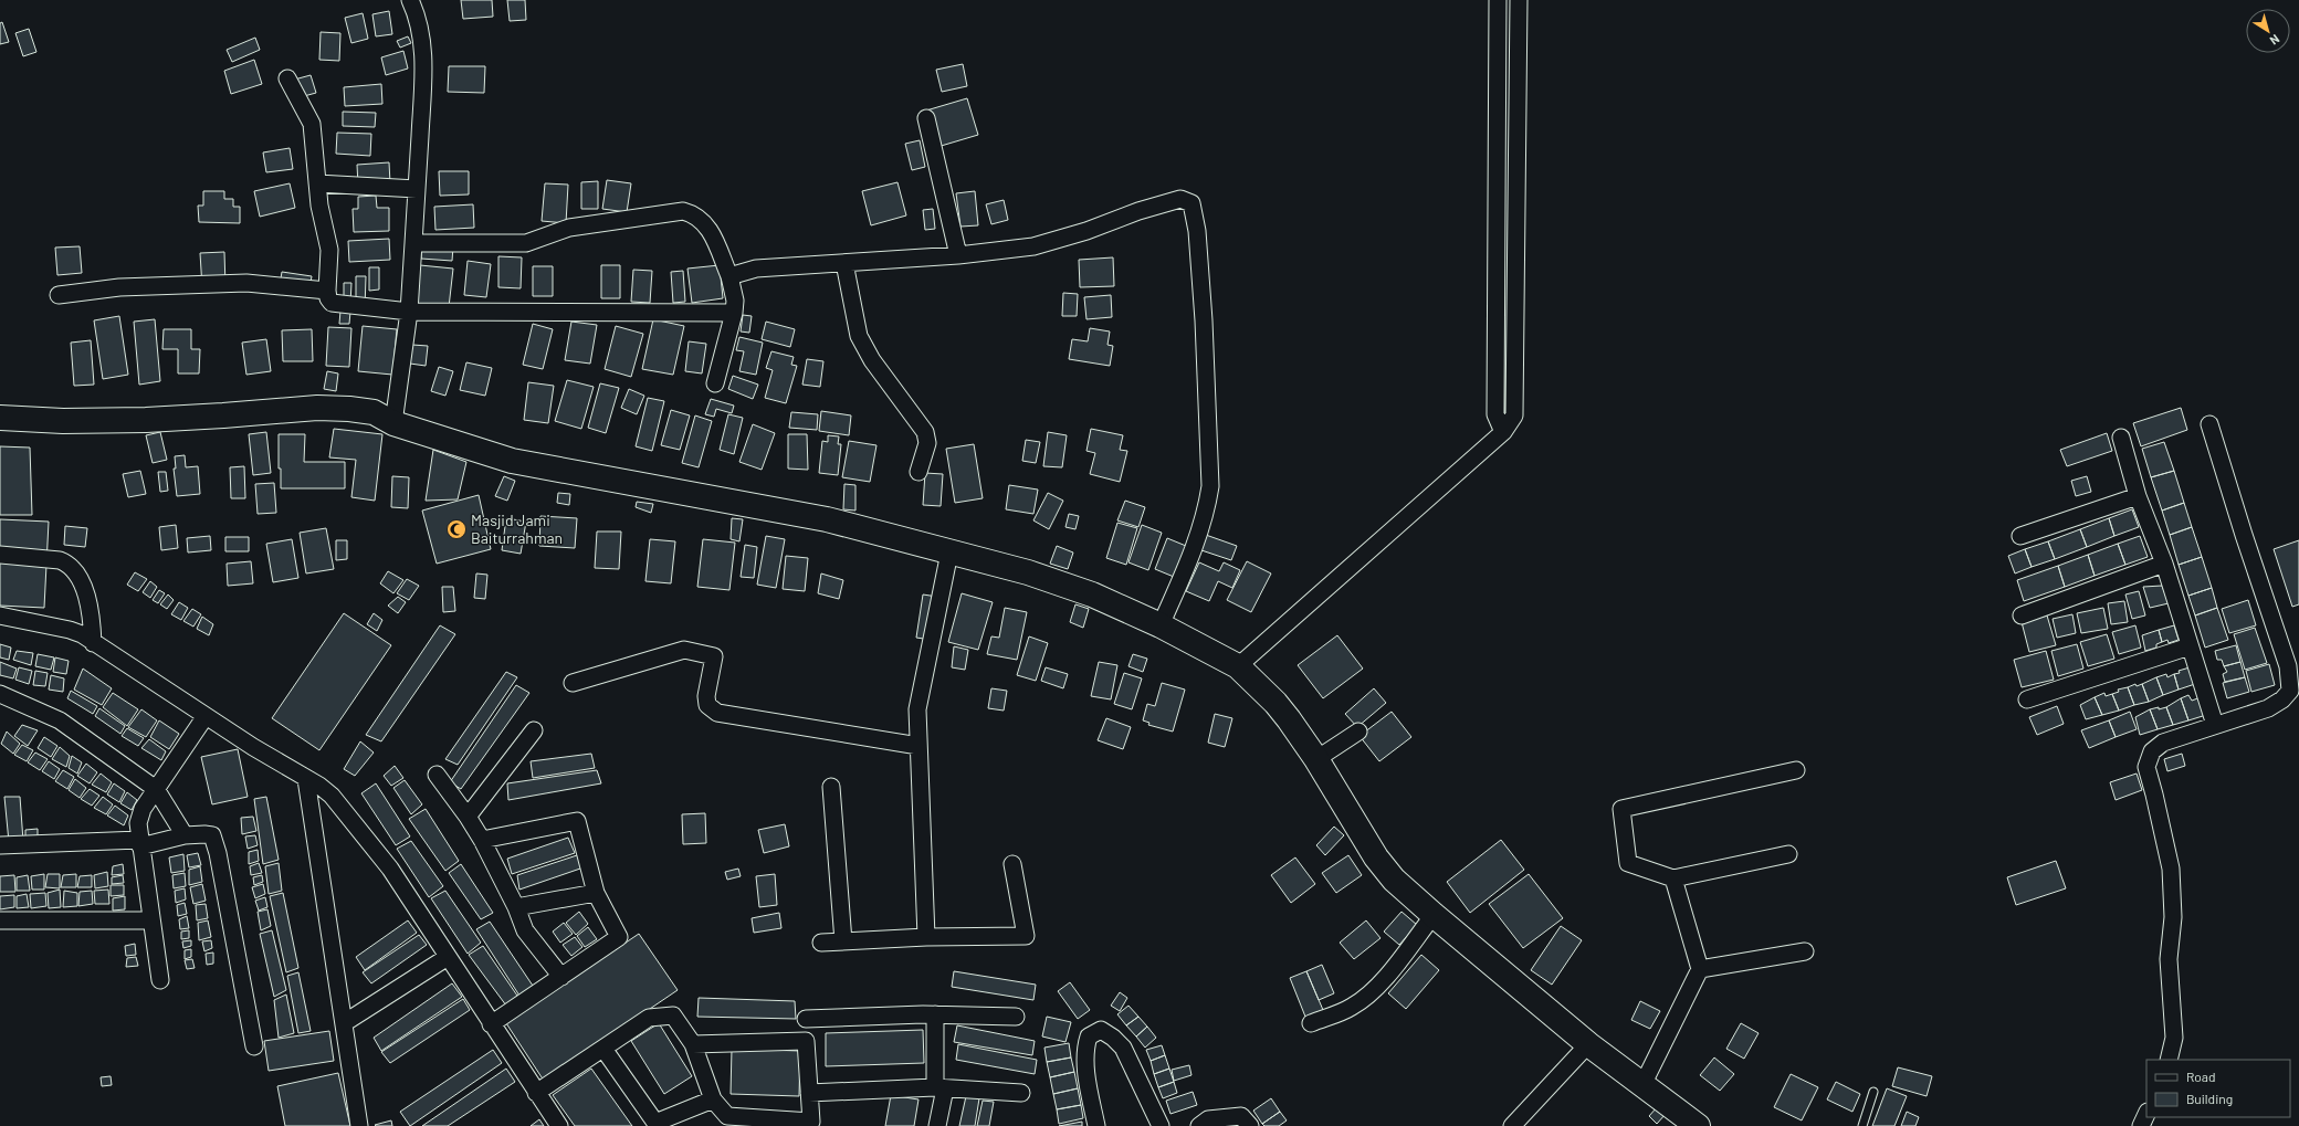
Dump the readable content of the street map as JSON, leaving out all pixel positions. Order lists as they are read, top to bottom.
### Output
{
  "places": {
    "mosque": ["Masjid Jami Baiturrahman"]
  },
  "legend": ["Road", "Building"],
  "north": "bottom right"
}
